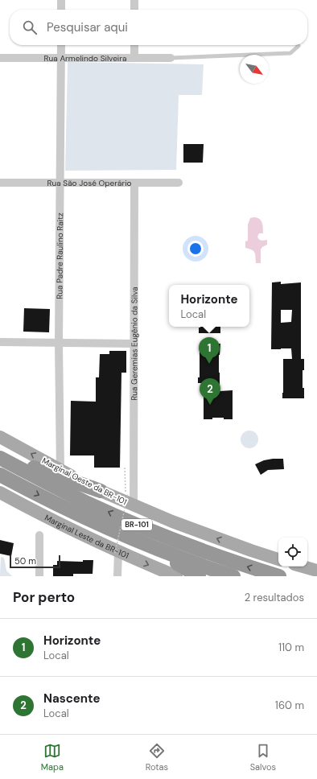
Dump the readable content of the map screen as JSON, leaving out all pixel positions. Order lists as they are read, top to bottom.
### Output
{
  "streets": {
    "highway": ["BR-101"],
    "main road": ["Marginal Oeste da BR-101", "Marginal Leste da BR-101"],
    "street": [
      "Rua Armelindo Silveira",
      "Rua São José Operário",
      "Rua Padre Raulino Raitz",
      "Rua Geremias Eugênio da Silva"
    ]
  },
  "crossings": [
    ["Rua Armelindo Silveira", "Rua Padre Raulino Raitz"],
    ["Rua São José Operário", "Rua Padre Raulino Raitz"],
    ["Rua São José Operário", "Rua Geremias Eugênio da Silva"],
    ["Rua Padre Raulino Raitz", "Marginal Oeste da BR-101"],
    ["Rua Geremias Eugênio da Silva", "Marginal Oeste da BR-101"]
  ],
  "one_way": ["Marginal Oeste da BR-101"],
  "scale_bar": "50 m",
  "north": "bottom right",
  "page": {
    "search": "Pesquisar aqui",
    "popup": ["Horizonte", "Local"],
    "pins": ["1", "2"],
    "scale": "50 m",
    "heading": ["Por perto", "2 resultados"],
    "list": [
      {
        "mark": "1",
        "name": "Horizonte",
        "note": "Local",
        "value": "110 m"
      },
      {
        "mark": "2",
        "name": "Nascente",
        "note": "Local",
        "value": "160 m"
      }
    ],
    "nav": ["Mapa", "Rotas", "Salvos"]
  }
}
